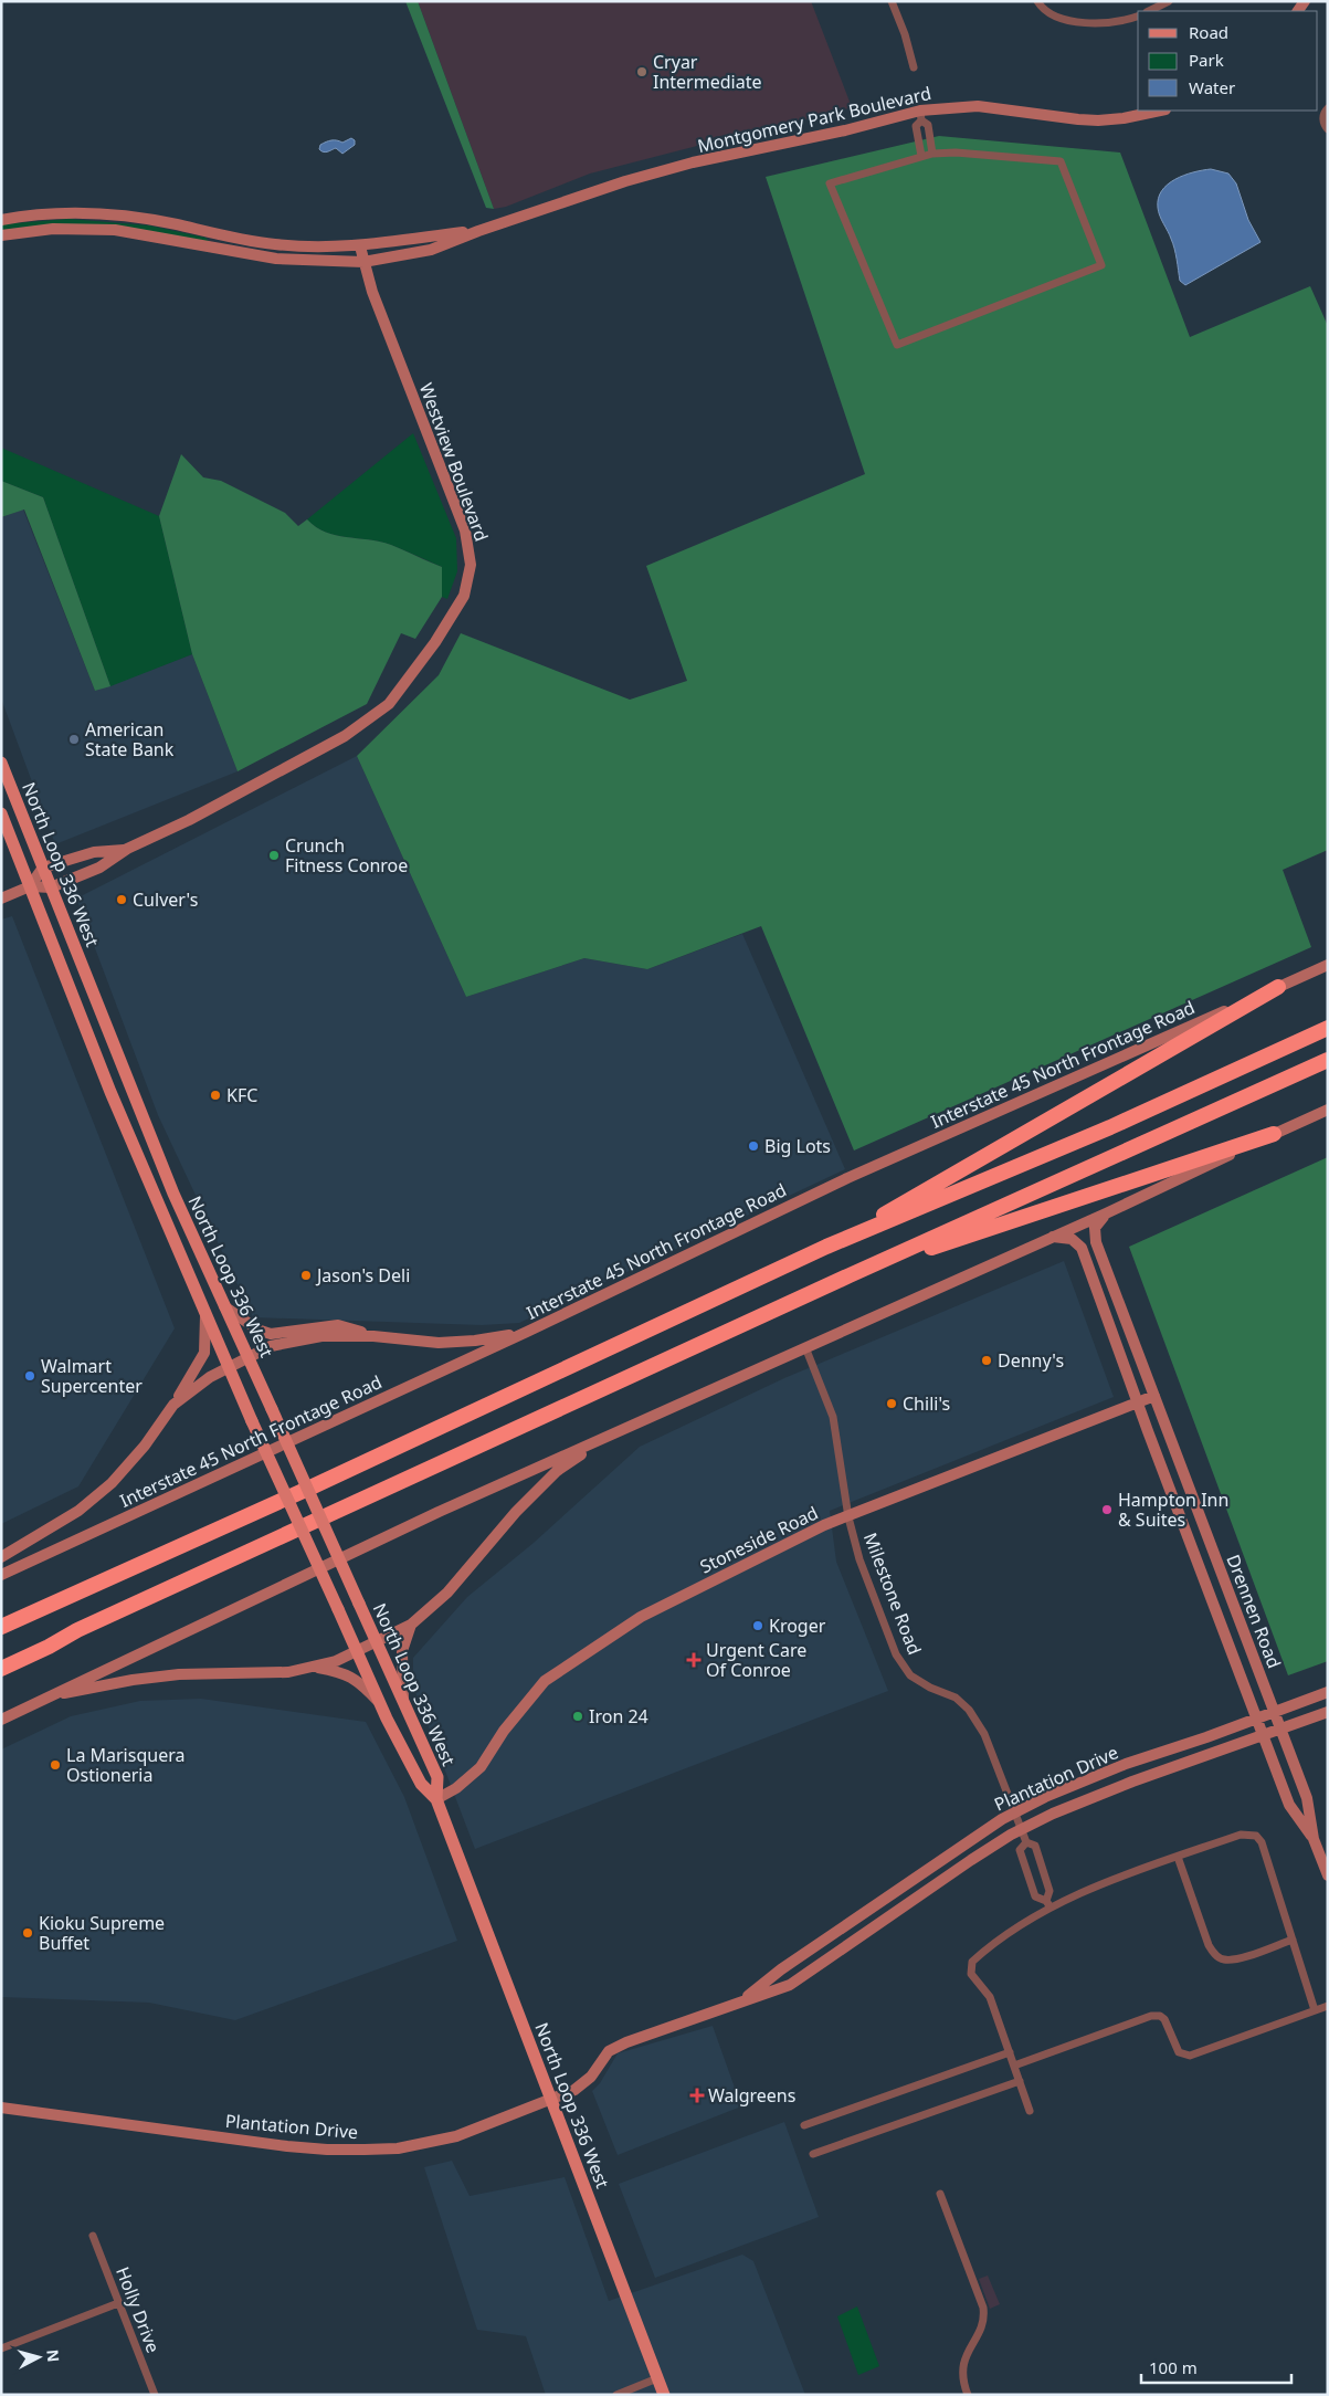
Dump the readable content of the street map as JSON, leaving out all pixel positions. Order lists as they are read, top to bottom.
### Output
{
  "streets": {
    "main road": ["North Loop 336 West"],
    "street": [
      "Montgomery Park Boulevard",
      "Westview Boulevard",
      "Interstate 45 North Frontage Road",
      "Stoneside Road",
      "Milestone Road",
      "Drennen Road",
      "Plantation Drive",
      "Holly Drive"
    ]
  },
  "crossings": [
    ["Montgomery Park Boulevard", "Westview Boulevard"],
    ["Westview Boulevard", "North Loop 336 West"],
    ["North Loop 336 West", "Stoneside Road"],
    ["North Loop 336 West", "Plantation Drive"],
    ["Stoneside Road", "Milestone Road"],
    ["Stoneside Road", "Drennen Road"],
    ["Milestone Road", "Plantation Drive"],
    ["Drennen Road", "Plantation Drive"]
  ],
  "places": {
    "other": [
      "Cryar Intermediate",
      "American State Bank",
      "Crunch Fitness Conroe",
      "Culver's",
      "KFC",
      "Big Lots",
      "Jason's Deli",
      "Denny's",
      "Walmart Supercenter",
      "Chili's",
      "Hampton Inn & Suites",
      "Kroger",
      "Iron 24",
      "La Marisquera Ostioneria",
      "Kioku Supreme Buffet"
    ],
    "health": ["Urgent Care Of Conroe", "Walgreens"]
  },
  "legend": ["Road", "Park", "Water"],
  "scale_bar": "100 m",
  "north": "right"
}
